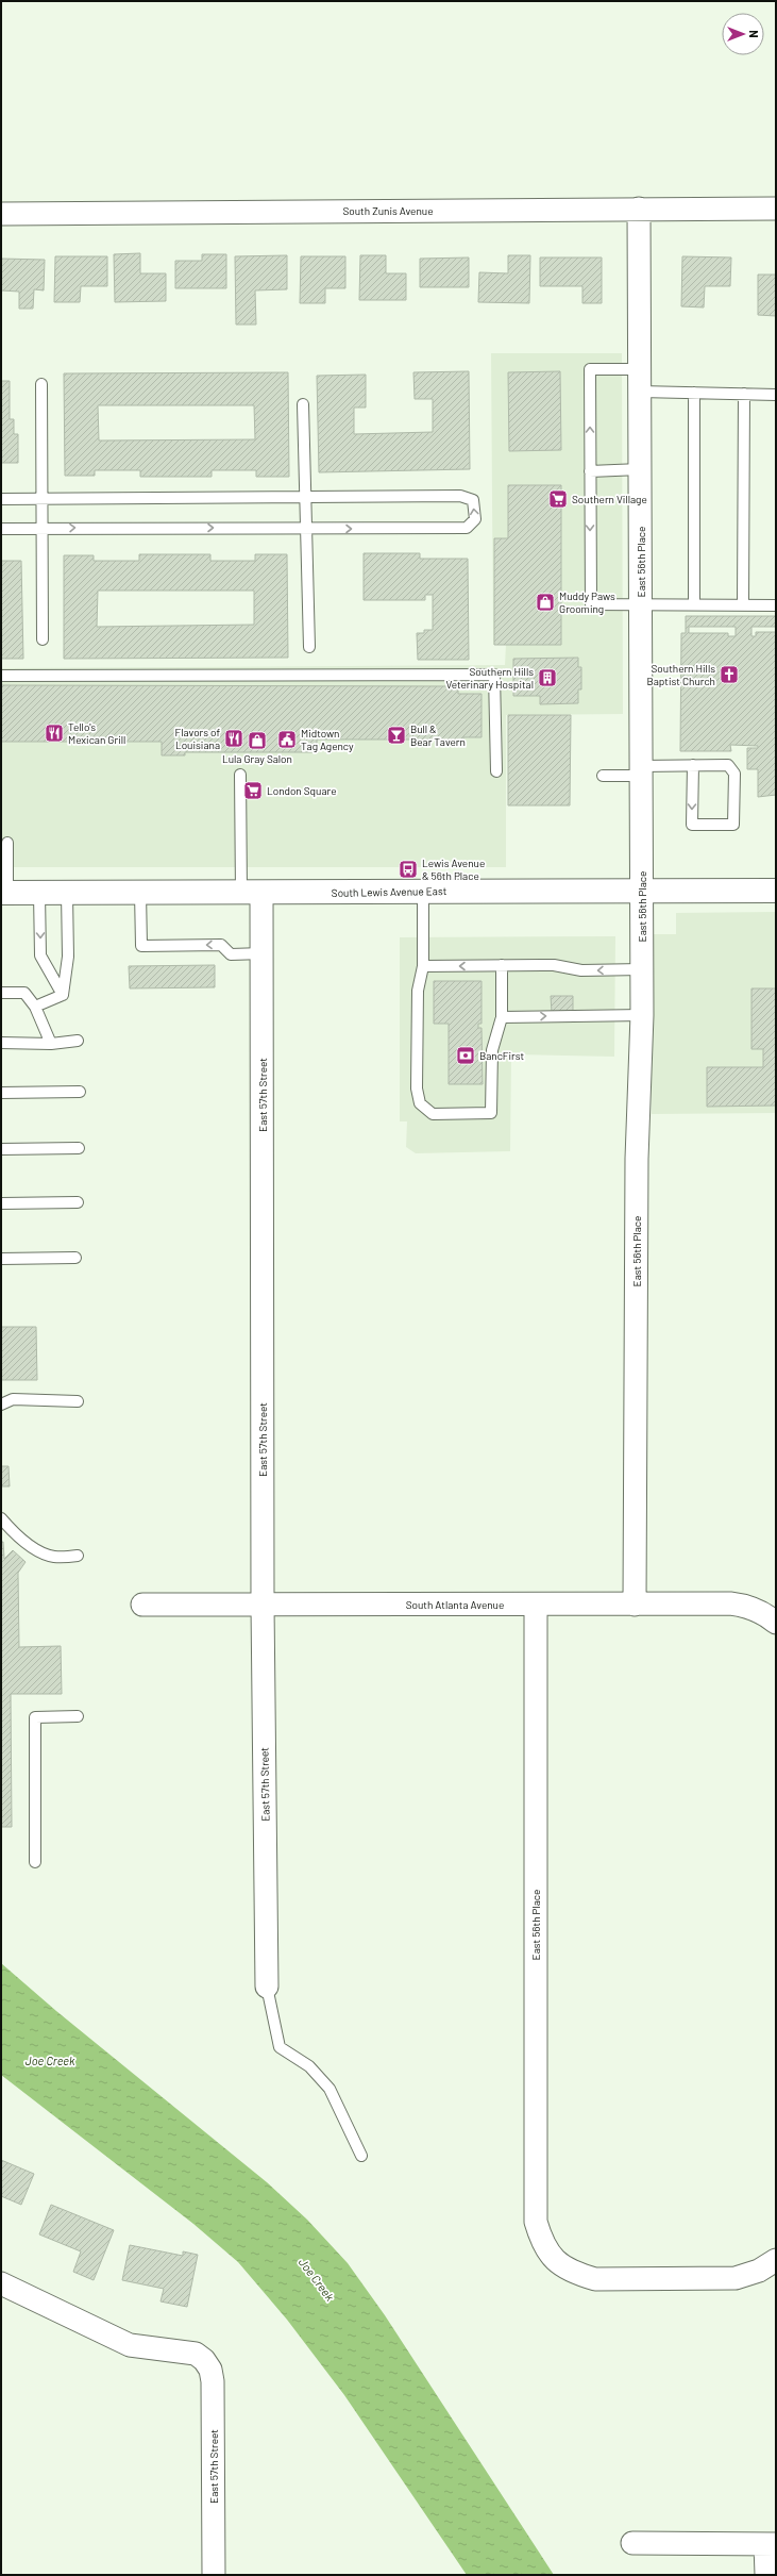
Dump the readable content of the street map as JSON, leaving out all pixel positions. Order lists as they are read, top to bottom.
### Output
{
  "streets": {
    "main road": ["South Lewis Avenue East"],
    "street": [
      "South Zunis Avenue",
      "East 56th Place",
      "East 57th Street",
      "South Atlanta Avenue"
    ]
  },
  "crossings": [
    ["South Zunis Avenue", "East 56th Place"],
    ["East 56th Place", "South Lewis Avenue East"],
    ["East 56th Place", "South Atlanta Avenue"],
    ["South Lewis Avenue East", "East 57th Street"],
    ["East 57th Street", "South Atlanta Avenue"]
  ],
  "water": ["Joe Creek"],
  "places": {
    "supermarket": ["Southern Village", "London Square"],
    "shop": ["Muddy Paws Grooming", "Lula Gray Salon"],
    "church": ["Southern Hills Baptist Church"],
    "building": ["Southern Hills Veterinary Hospital"],
    "restaurant": ["Tello's Mexican Grill", "Flavors of Louisiana"],
    "bar": ["Bull & Bear Tavern"],
    "public building": ["Midtown Tag Agency"],
    "bus stop": ["Lewis Avenue & 56th Place"],
    "bank": ["BancFirst"]
  },
  "north": "right"
}
